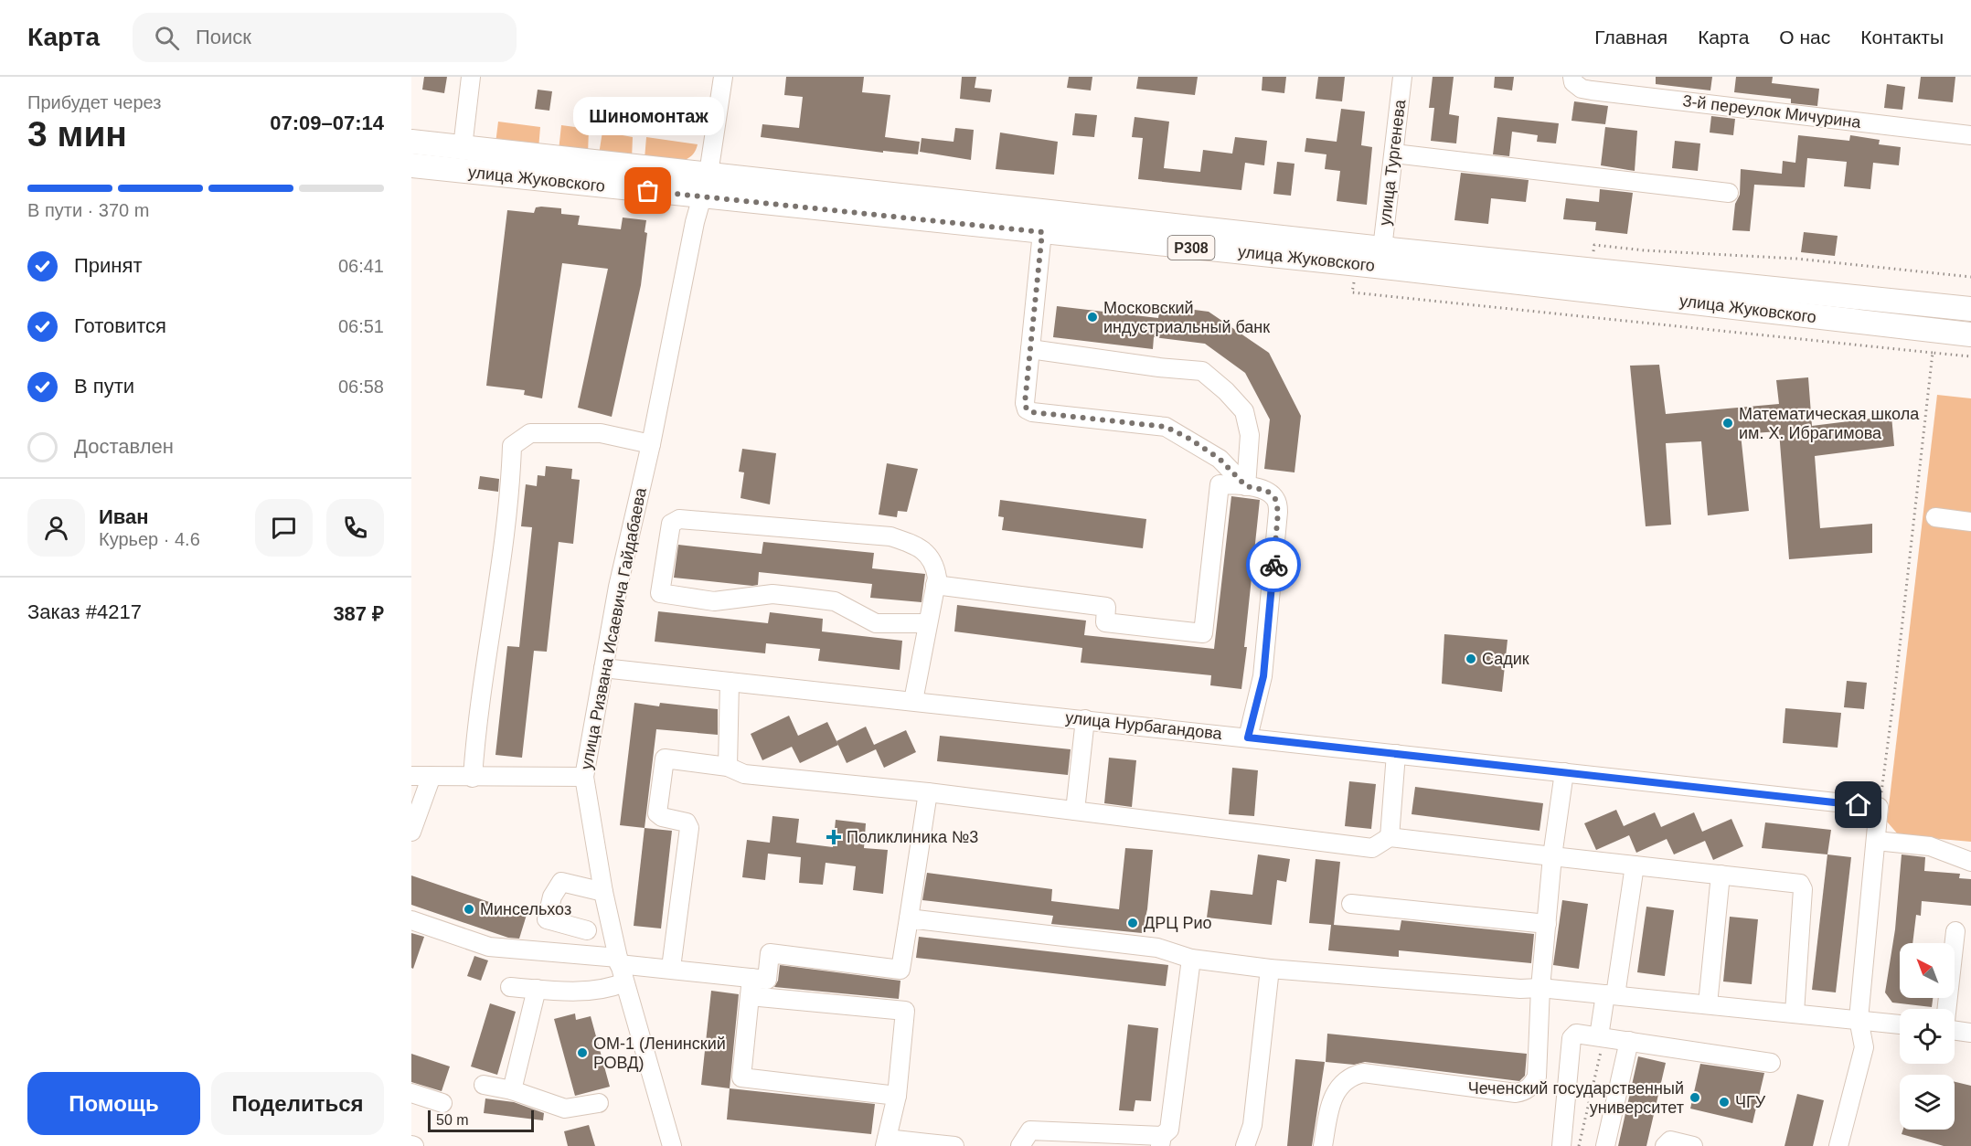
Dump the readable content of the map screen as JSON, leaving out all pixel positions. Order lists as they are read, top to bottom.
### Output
{
  "streets": {
    "main road": ["улица Жуковского", "P308"],
    "street": [
      "3-й переулок Мичурина",
      "улица Тургенева",
      "улица Ризвана Исаевича Гайдабаева",
      "улица Нурбагандова"
    ]
  },
  "crossings": [
    ["улица Тургенева", "P308"],
    ["улица Жуковского", "улица Ризвана Исаевича Гайдабаева"],
    ["P308", "улица Ризвана Исаевича Гайдабаева"],
    ["улица Ризвана Исаевича Гайдабаева", "улица Нурбагандова"]
  ],
  "places": {
    "other": [
      "Шиномонтаж",
      "Московский индустриальный банк",
      "Математическая школа им. Х. Ибрагимова",
      "Садик",
      "Минсельхоз",
      "ДРЦ Рио",
      "ОМ-1 (Ленинский РОВД)",
      "Чеченский государственный университет",
      "ЧГУ"
    ],
    "health": ["Поликлиника №3"]
  },
  "scale_bar": "50 m",
  "north": "top left",
  "page": {
    "header": "Карта",
    "search": "Поиск",
    "nav": [
      "Главная",
      "Карта",
      "О нас",
      "Контакты"
    ],
    "heading": ["3 мин", "Прибудет через", "07:09–07:14"],
    "panel": [
      "Иван",
      "Курьер · 4.6",
      "Заказ #4217",
      "387 ₽"
    ],
    "bubble": "Шиномонтаж",
    "bar": "В пути · 370 m",
    "list": [
      ["Принят", "06:41"],
      ["Готовится", "06:51"],
      ["В пути", "06:58"],
      "Доставлен"
    ],
    "buttons": ["Помощь", "Поделиться"],
    "scale": "50 m"
  }
}
